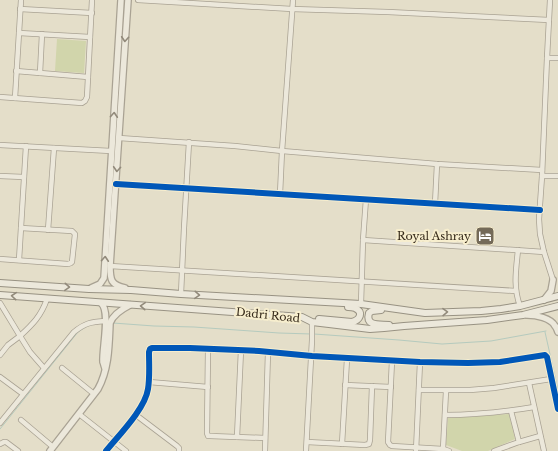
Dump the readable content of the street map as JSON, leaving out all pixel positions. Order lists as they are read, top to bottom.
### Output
{
  "streets": {
    "main road": ["Dadri Road"]
  },
  "places": {
    "hotel": ["Royal Ashray"]
  }
}
